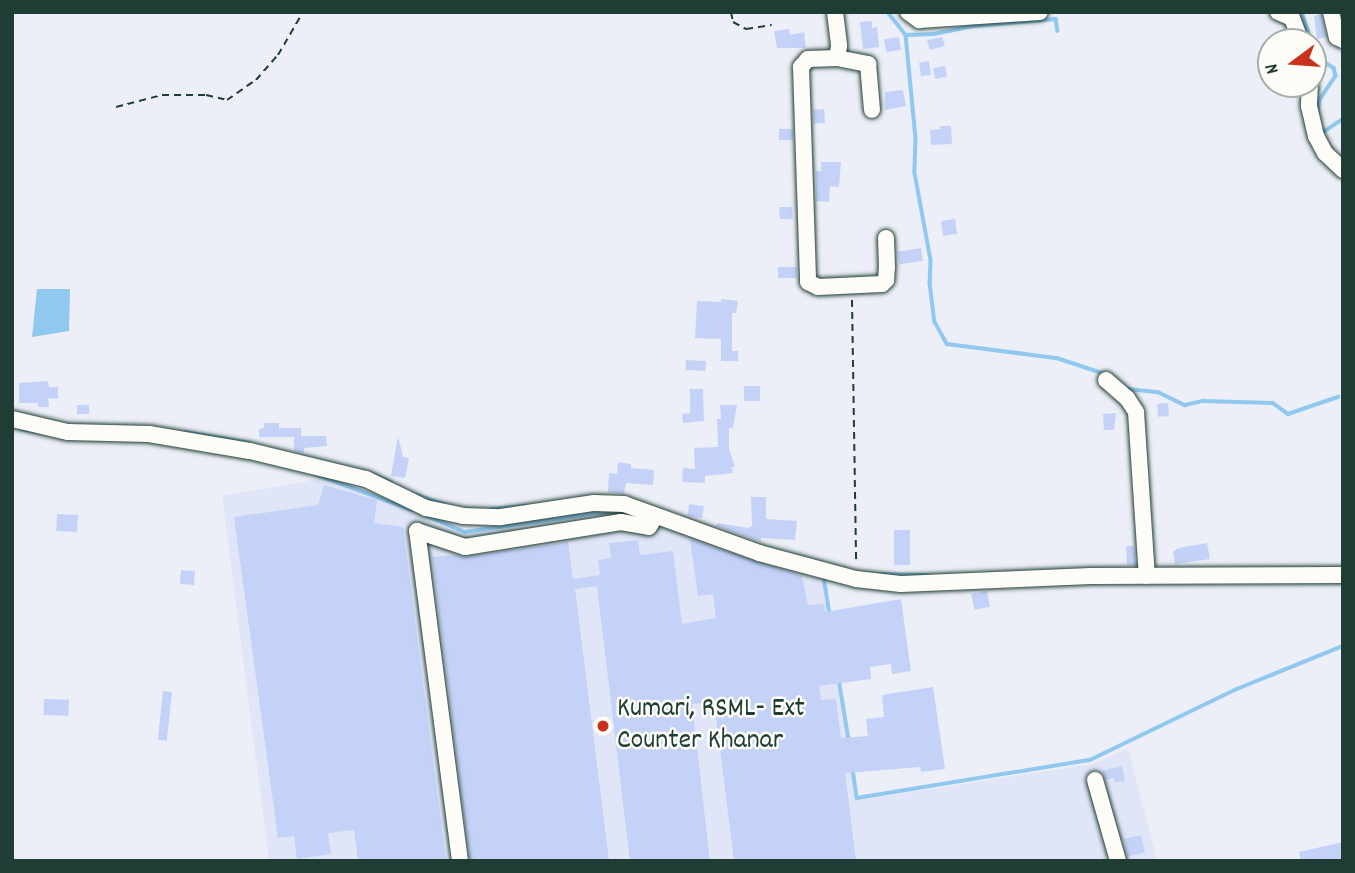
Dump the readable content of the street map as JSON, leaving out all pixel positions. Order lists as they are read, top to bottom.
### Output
{
  "places": ["Kumari, RSML- Ext Counter Khanar"],
  "north": "left"
}
